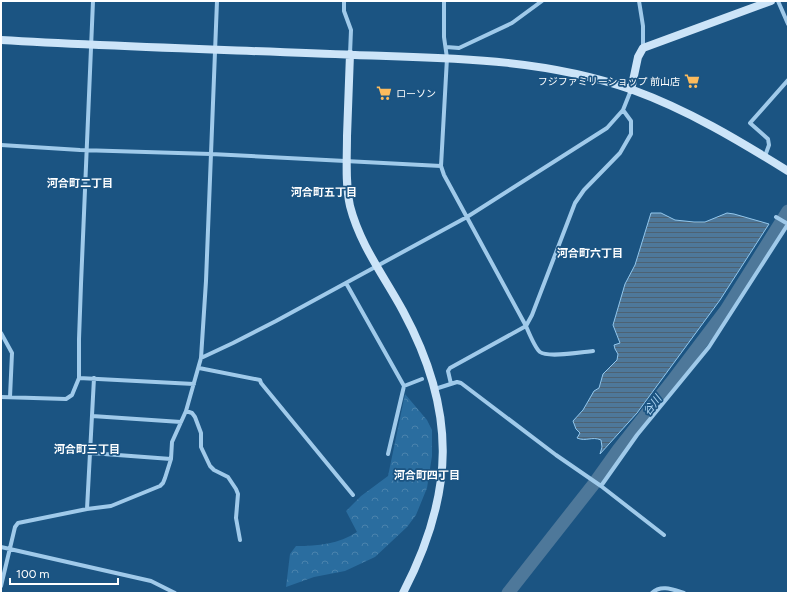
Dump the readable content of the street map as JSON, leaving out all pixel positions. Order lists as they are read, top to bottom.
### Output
{
  "districts": [
    "河合町二丁目",
    "河合町五丁目",
    "河合町六丁目",
    "河合町三丁目",
    "河合町四丁目"
  ],
  "water": ["谷川"],
  "places": {
    "supermarket": ["フジファミリーショップ 前山店", "ローソン"]
  },
  "scale_bar": "100 m"
}
